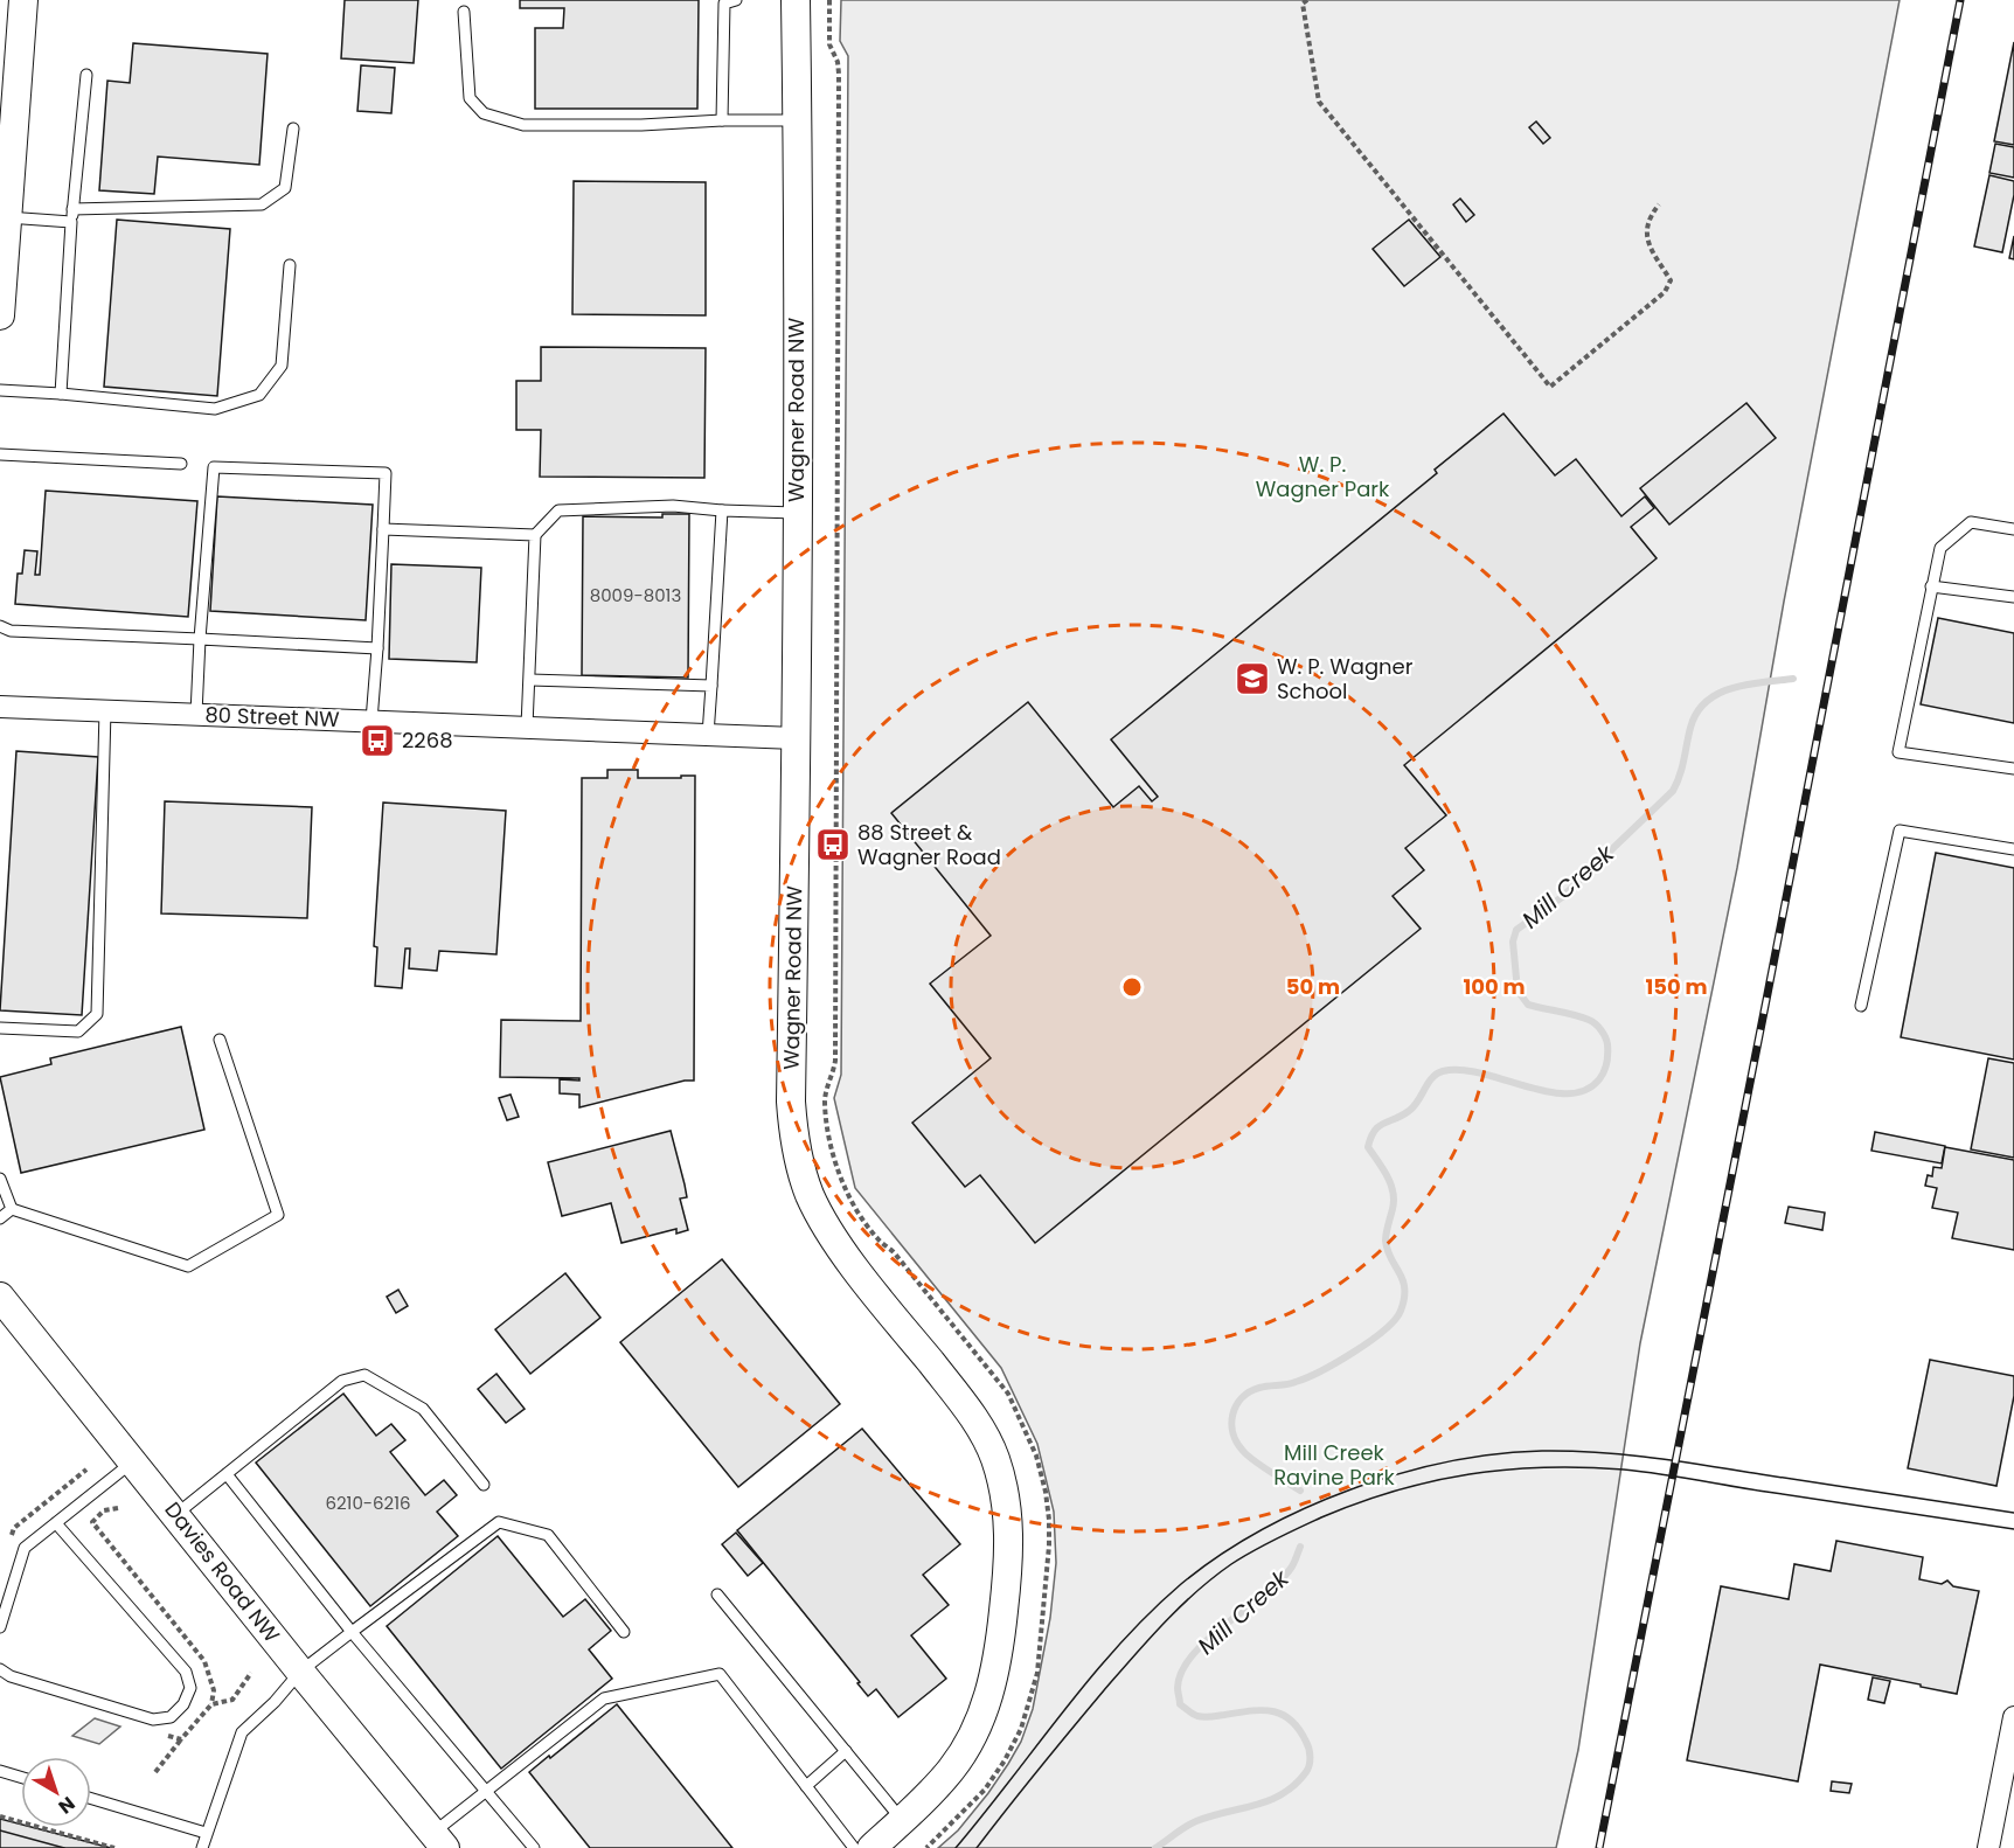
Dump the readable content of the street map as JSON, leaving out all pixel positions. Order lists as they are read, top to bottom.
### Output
{
  "streets": {
    "street": ["Wagner Road NW", "80 Street NW", "Davies Road NW"]
  },
  "crossings": [
    ["Wagner Road NW", "80 Street NW"]
  ],
  "water": ["Mill Creek"],
  "parks": ["W. P. Wagner Park", "Mill Creek Ravine Park"],
  "places": {
    "school or university": ["W. P. Wagner School"],
    "bus stop": ["2268", "88 Street & Wagner Road"]
  },
  "house_numbers": ["8009-8013", "6210-6216"],
  "north": "bottom right",
  "rings": ["50 m", "100 m", "150 m"]
}
